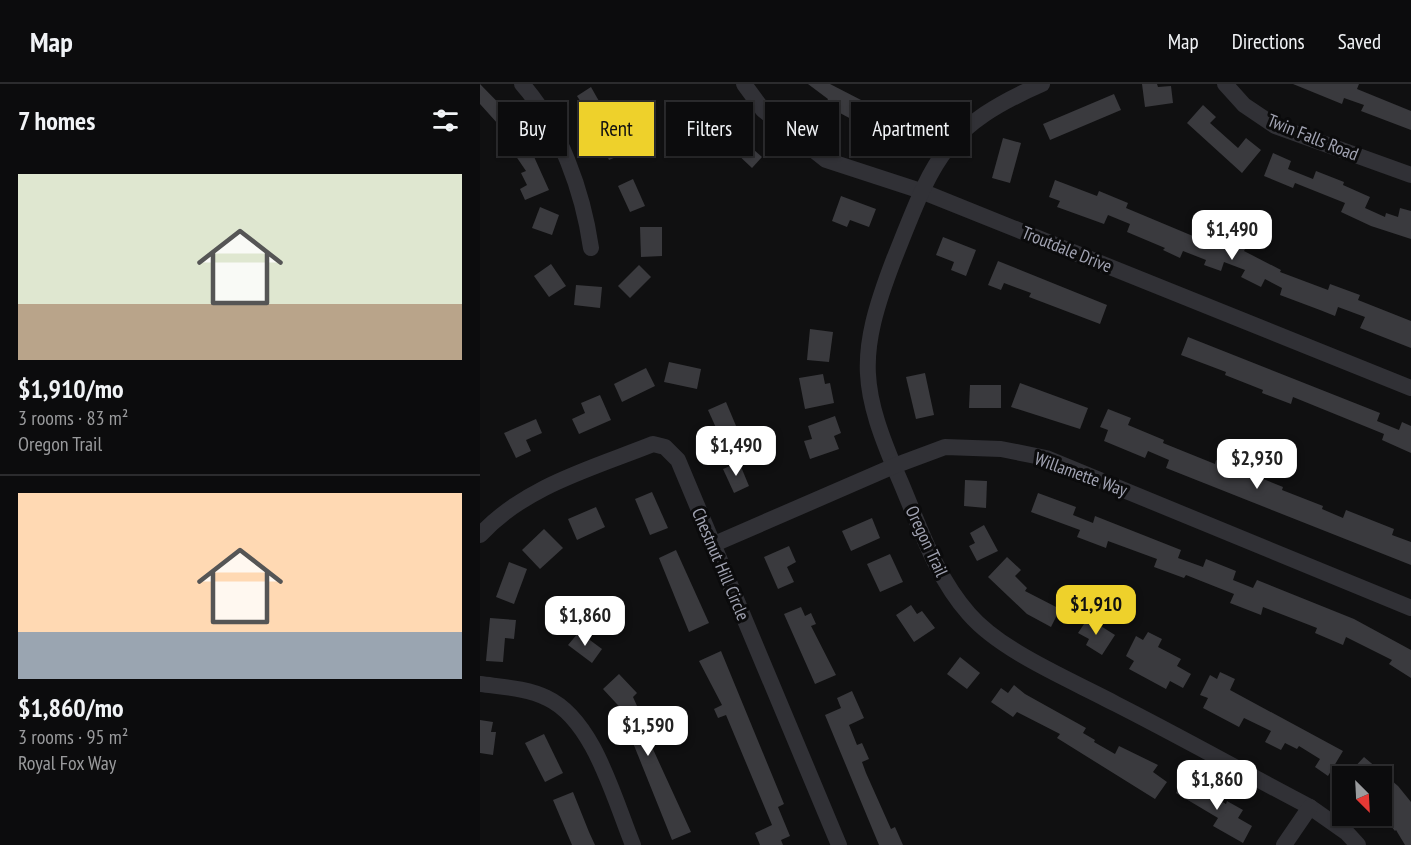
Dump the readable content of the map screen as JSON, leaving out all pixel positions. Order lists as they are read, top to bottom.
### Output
{
  "streets": {
    "street": [
      "Twin Falls Road",
      "Troutdale Drive",
      "Willamette Way",
      "Oregon Trail",
      "Chestnut Hill Circle"
    ]
  },
  "crossings": [
    ["Troutdale Drive", "Oregon Trail"],
    ["Willamette Way", "Oregon Trail"],
    ["Willamette Way", "Chestnut Hill Circle"]
  ],
  "north": "bottom right",
  "page": {
    "header": "Map",
    "nav": ["Map", "Directions", "Saved"],
    "heading": "7 homes",
    "chip": [
      "Buy",
      "Rent",
      "Filters",
      "New",
      "Apartment"
    ],
    "list": [
      {
        "name": "$1,910/mo",
        "note": "3 rooms · 83 m² · Oregon Trail"
      },
      {
        "name": "$1,860/mo",
        "note": "3 rooms · 95 m² · Royal Fox Way"
      }
    ],
    "price": [
      "$1,490",
      "$1,490",
      "$2,930",
      "$1,910",
      "$1,860",
      "$1,590",
      "$1,860"
    ]
  }
}
